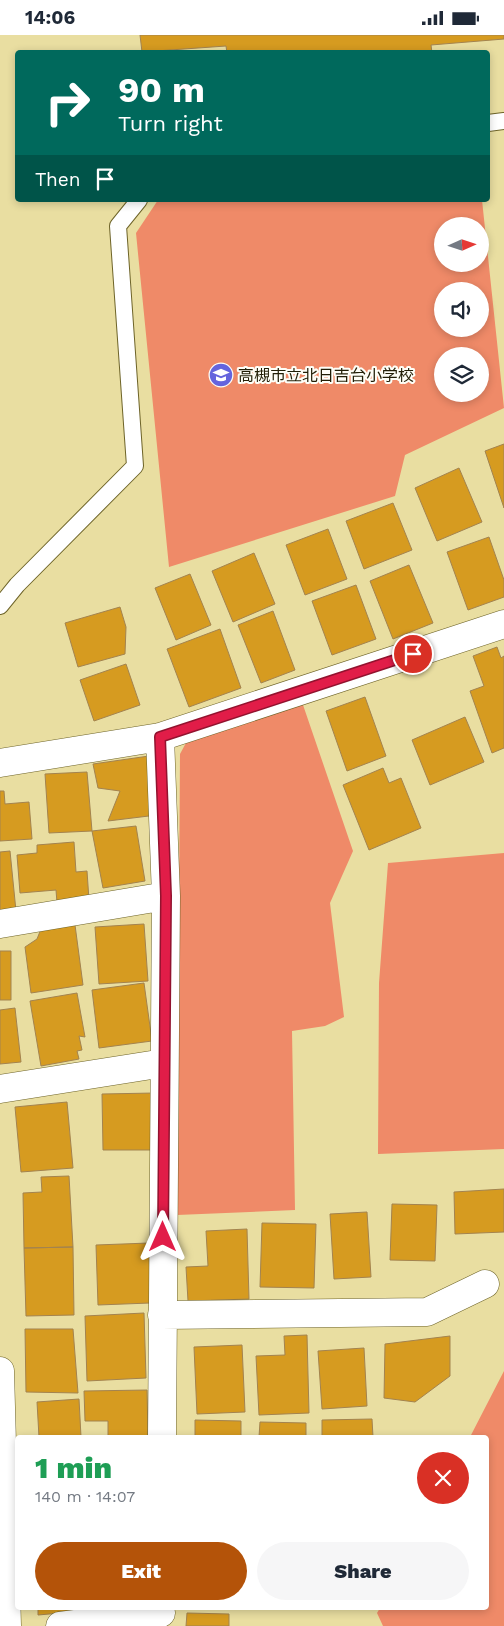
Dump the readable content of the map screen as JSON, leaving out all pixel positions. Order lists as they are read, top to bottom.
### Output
{
  "places": {
    "school or university": ["高槻市立北日吉台小学校"]
  },
  "north": "right",
  "page": {
    "status": "14:06",
    "turn": ["90 m", "Turn right"],
    "then": "Then",
    "heading": ["1 min", "140 m · 14:07"],
    "buttons": ["Exit", "Share"]
  }
}
